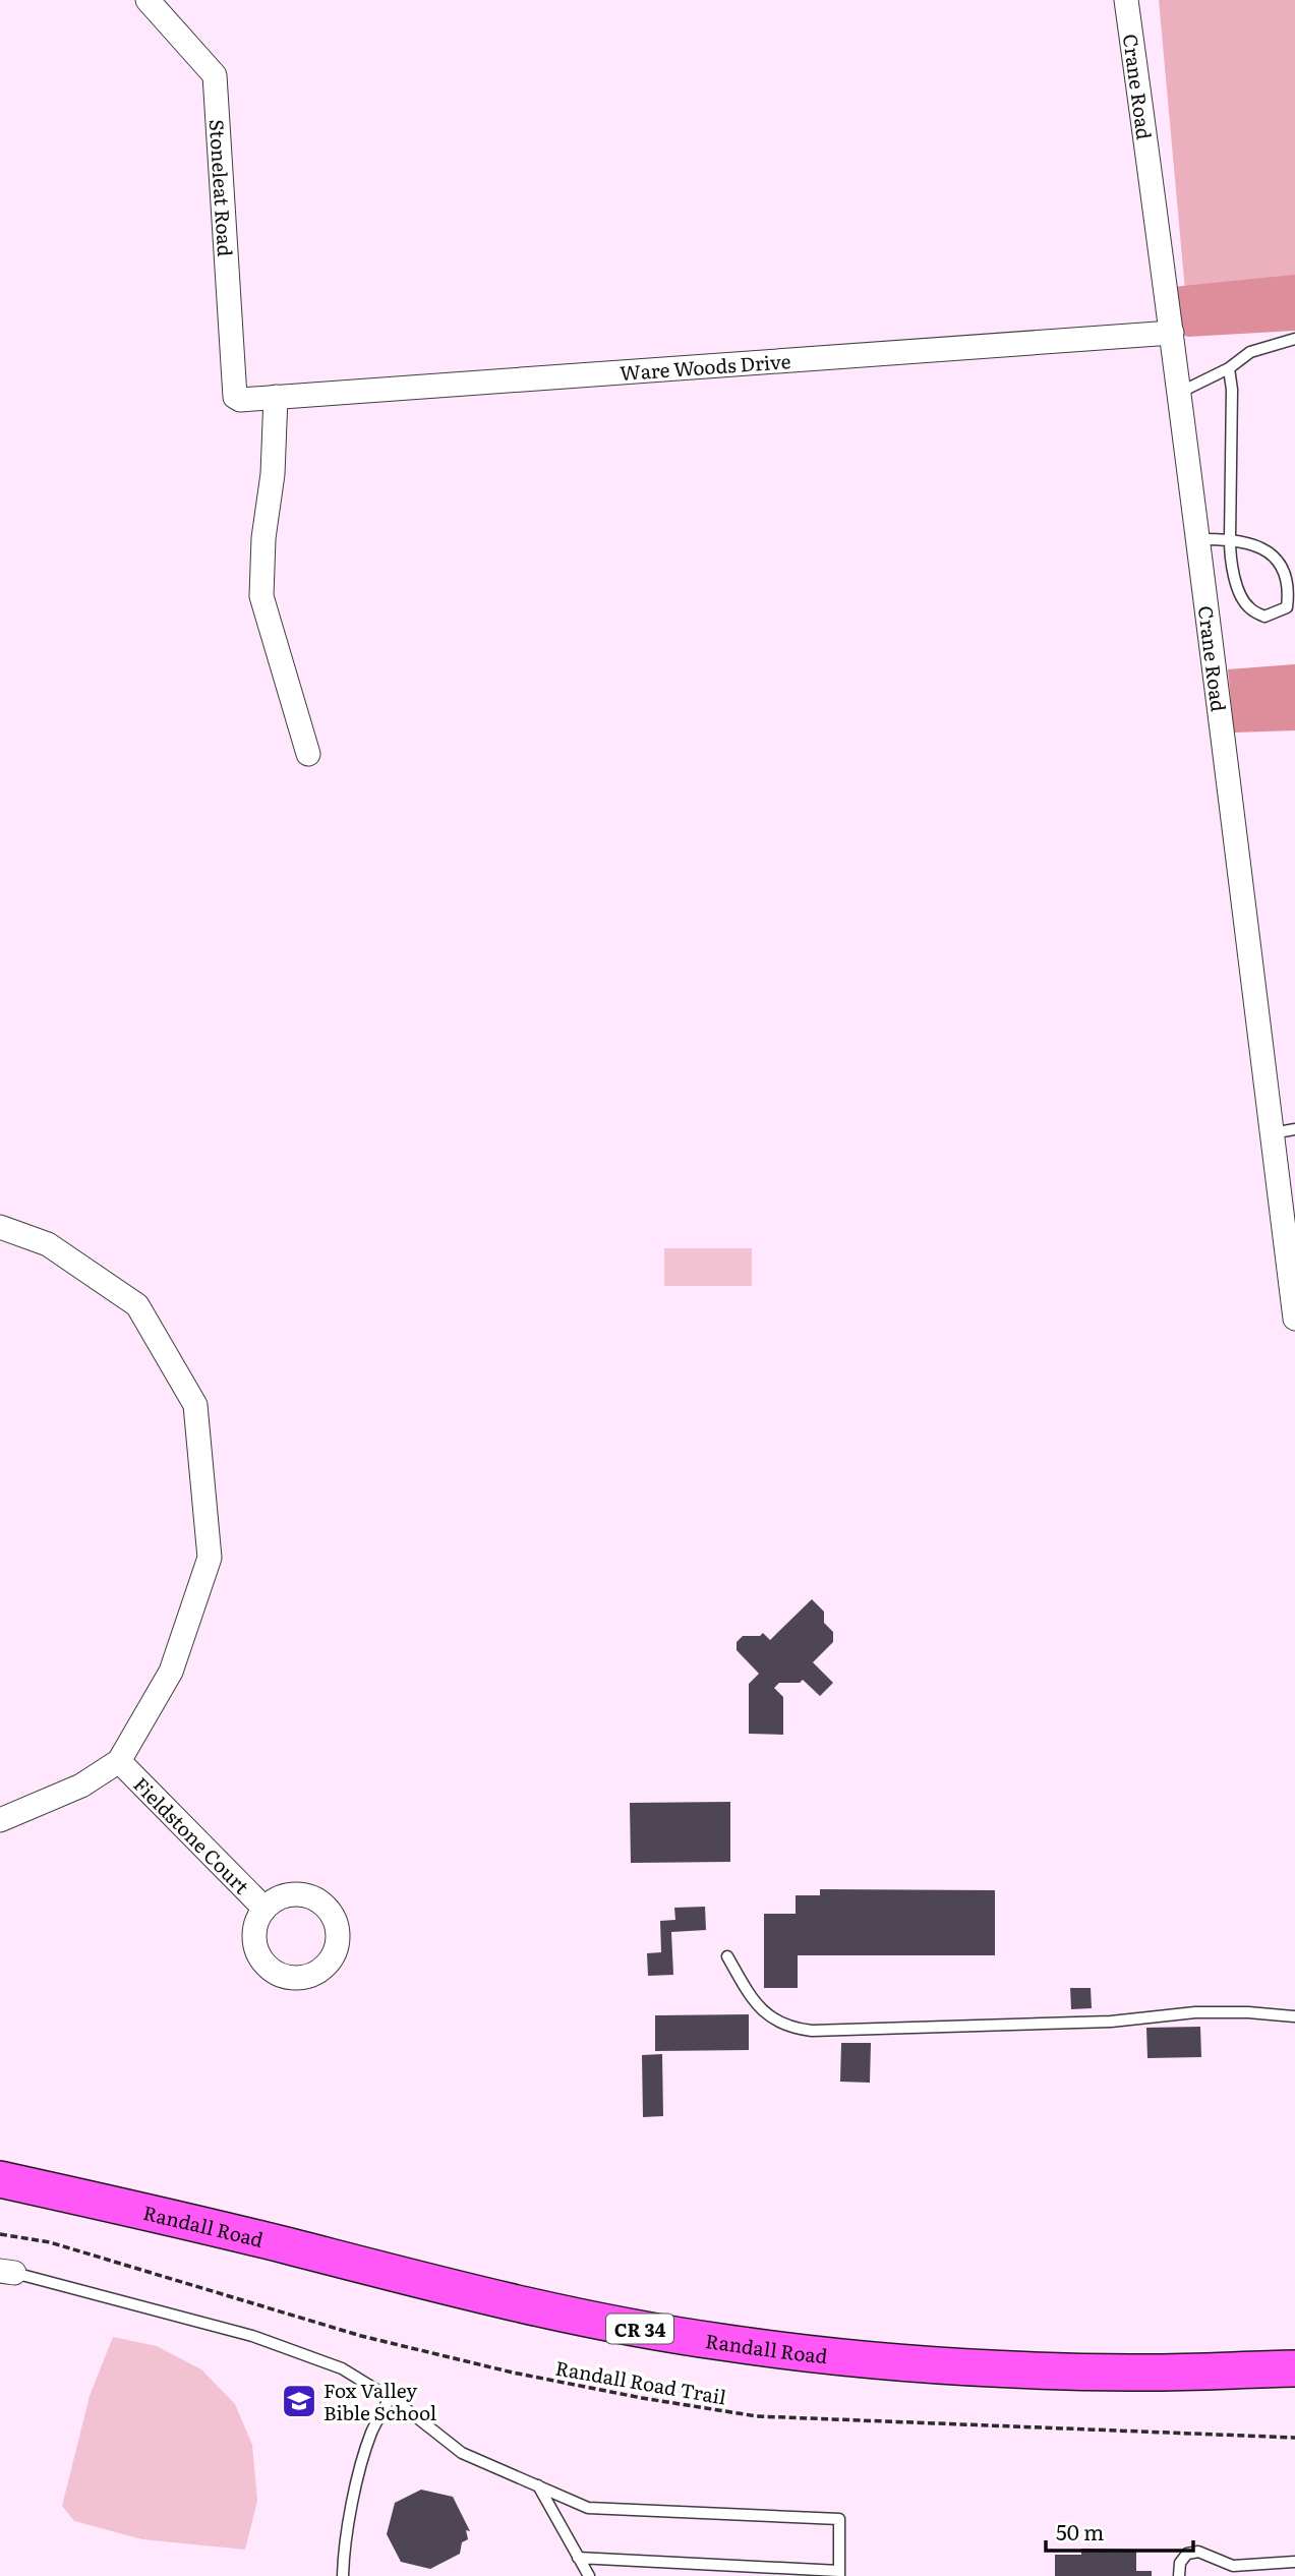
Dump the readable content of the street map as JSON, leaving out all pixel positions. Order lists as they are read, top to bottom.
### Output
{
  "streets": {
    "main road": ["Randall Road", "CR 34"],
    "street": [
      "Crane Road",
      "Stoneleat Road",
      "Ware Woods Drive",
      "Fieldstone Court"
    ],
    "path": ["Randall Road Trail"]
  },
  "crossings": [
    ["Crane Road", "Ware Woods Drive"],
    ["Stoneleat Road", "Ware Woods Drive"]
  ],
  "places": {
    "school or university": ["Fox Valley Bible School"]
  },
  "scale_bar": "50 m"
}
